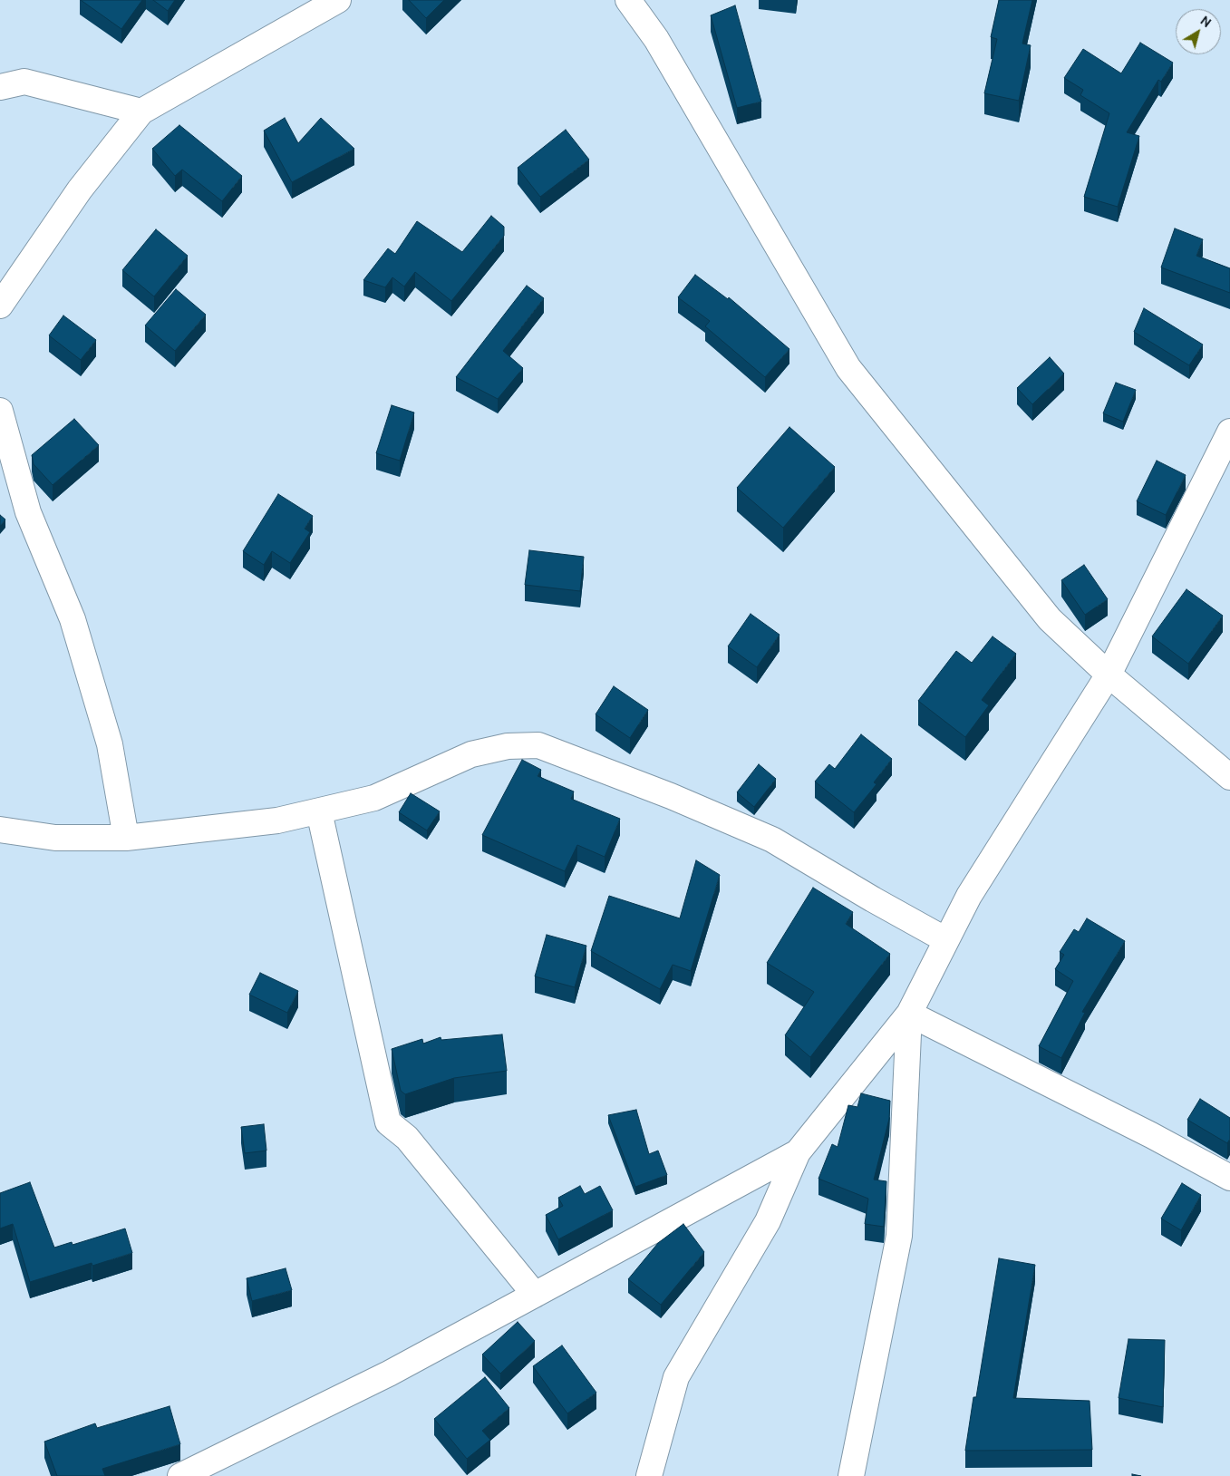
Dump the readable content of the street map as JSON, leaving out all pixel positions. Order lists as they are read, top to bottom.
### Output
{
  "north": "top right"
}
